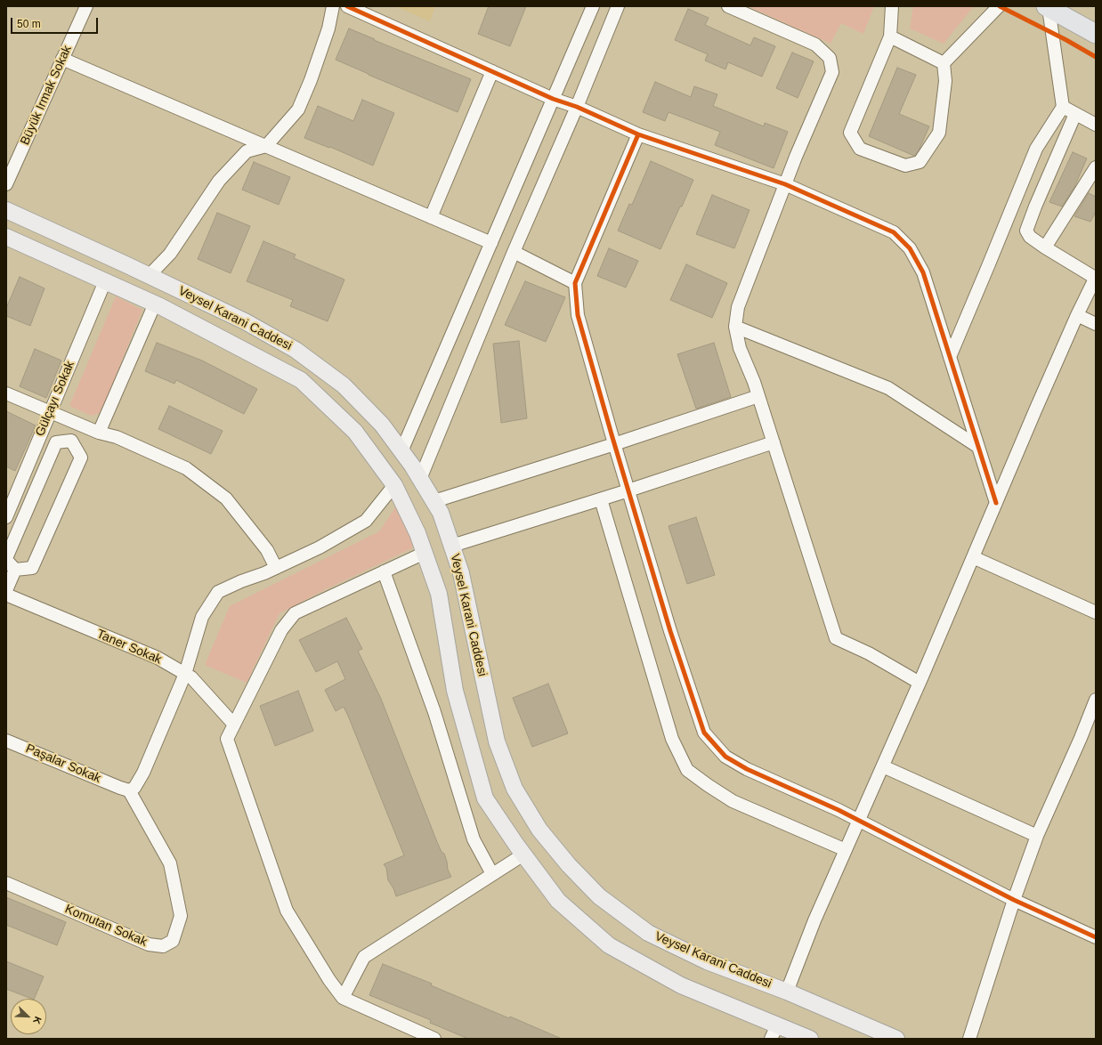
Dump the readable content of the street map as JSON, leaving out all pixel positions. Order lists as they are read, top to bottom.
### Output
{
  "streets": {
    "main road": ["Veysel Karani Caddesi"],
    "street": [
      "Büyük Irmak Sokak",
      "Gülçayı Sokak",
      "Taner Sokak",
      "Paşalar Sokak",
      "Komutan Sokak"
    ]
  },
  "crossings": [
    ["Veysel Karani Caddesi", "Gülçayı Sokak"],
    ["Paşalar Sokak", "Komutan Sokak"]
  ],
  "scale_bar": "50 m",
  "north": "bottom right"
}
